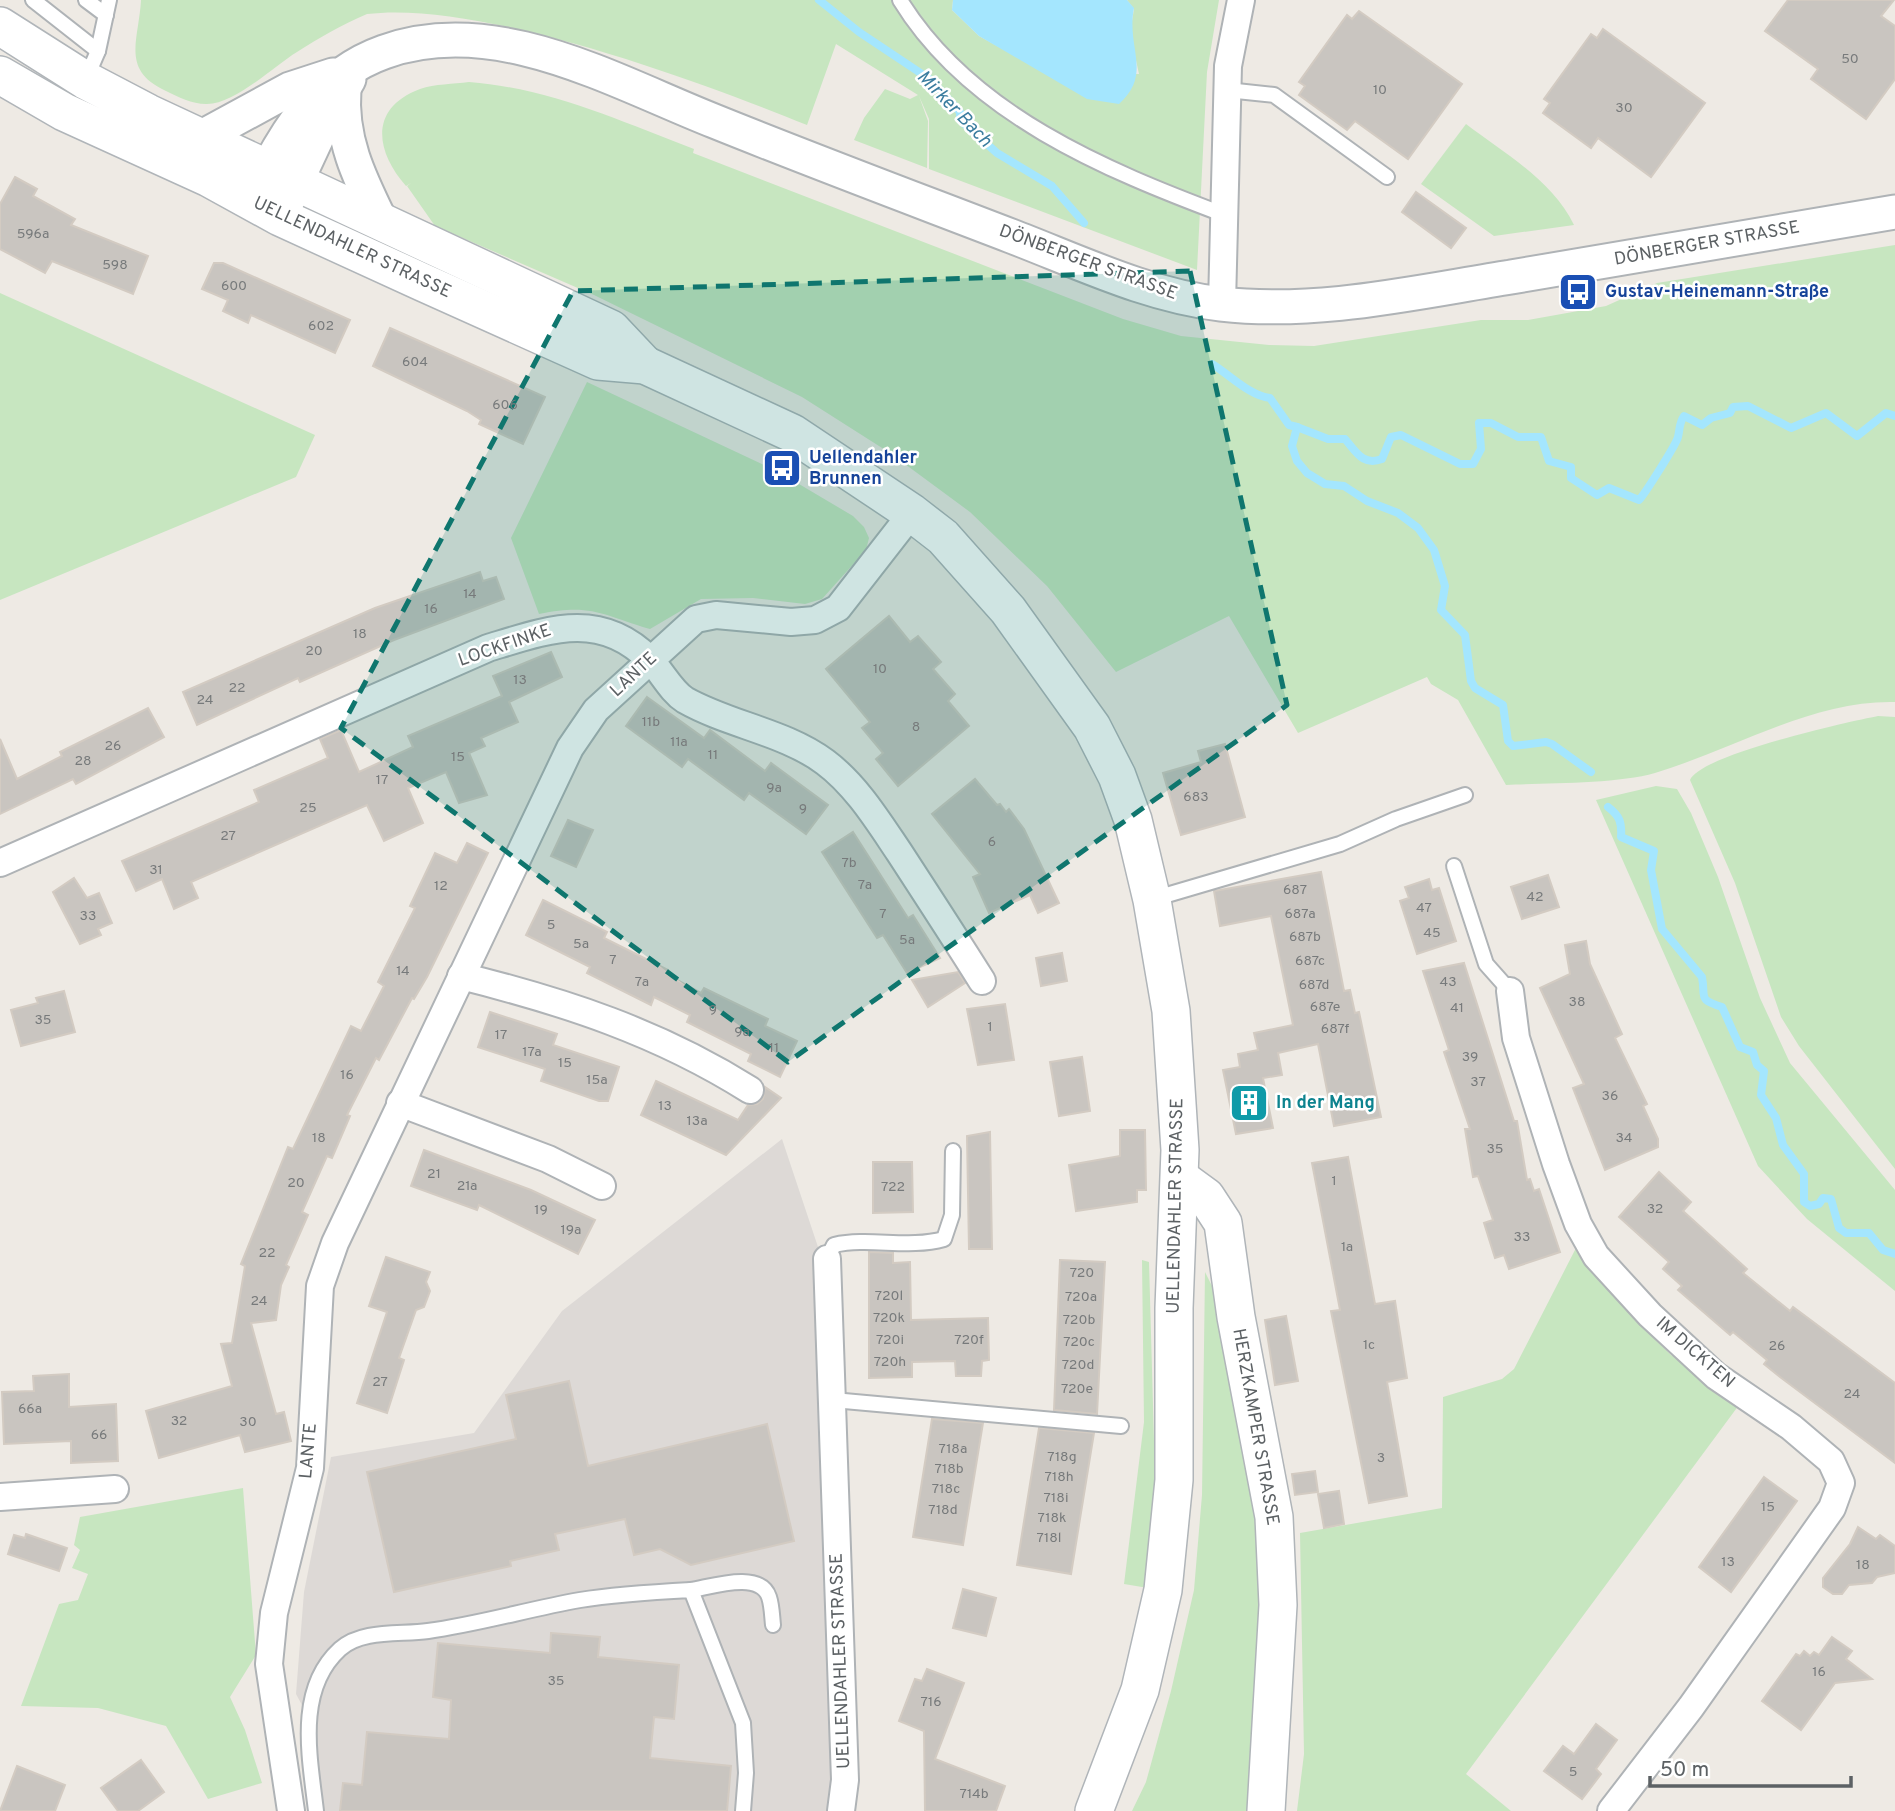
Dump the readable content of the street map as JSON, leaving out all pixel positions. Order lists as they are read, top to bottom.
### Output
{
  "streets": {
    "main road": ["UELLENDAHLER STRASSE", "HERZKAMPER STRASSE"],
    "street": [
      "DÖNBERGER STRASSE",
      "LOCKFINKE",
      "LANTE",
      "IM DICKTEN"
    ]
  },
  "crossings": [
    ["DÖNBERGER STRASSE", "UELLENDAHLER STRASSE"],
    ["UELLENDAHLER STRASSE", "LANTE"],
    ["UELLENDAHLER STRASSE", "HERZKAMPER STRASSE"],
    ["LOCKFINKE", "LANTE"]
  ],
  "water": ["Mirker Bach"],
  "places": {
    "bus stop": ["Gustav-Heinemann-Straße", "Uellendahler Brunnen"],
    "building": ["In der Mang"]
  },
  "house_numbers": [
    "50",
    "10",
    "30",
    "596a",
    "598",
    "600",
    "602",
    "604",
    "606",
    "14",
    "16",
    "18",
    "20",
    "10",
    "13",
    "22",
    "24",
    "11b",
    "8",
    "11a",
    "26",
    "11",
    "15",
    "28",
    "17",
    "9a",
    "683",
    "25",
    "9",
    "27",
    "6",
    "7b",
    "31",
    "7a",
    "12",
    "687",
    "42",
    "47",
    "7",
    "687a",
    "33",
    "5",
    "45",
    "687b",
    "5a",
    "5a",
    "7",
    "687c",
    "14",
    "7a",
    "43",
    "687d",
    "38",
    "687e",
    "41",
    "9",
    "35",
    "1",
    "687f",
    "9a",
    "17",
    "11",
    "17a",
    "39",
    "15",
    "16",
    "15a",
    "37",
    "36",
    "13",
    "13a",
    "18",
    "34",
    "35",
    "21",
    "1",
    "20",
    "21a",
    "722",
    "32",
    "19",
    "19a",
    "33",
    "1a",
    "22",
    "720",
    "720l",
    "720a",
    "24",
    "720k",
    "720b",
    "720i",
    "720f",
    "720c",
    "1c",
    "26",
    "720h",
    "720d",
    "27",
    "720e",
    "24",
    "66a",
    "32",
    "30",
    "66",
    "718a",
    "718g",
    "3",
    "718b",
    "718h",
    "718c",
    "718i",
    "15",
    "718d",
    "718k",
    "718l",
    "13",
    "18",
    "16",
    "35",
    "716",
    "5",
    "714b"
  ],
  "scale_bar": "50 m"
}
